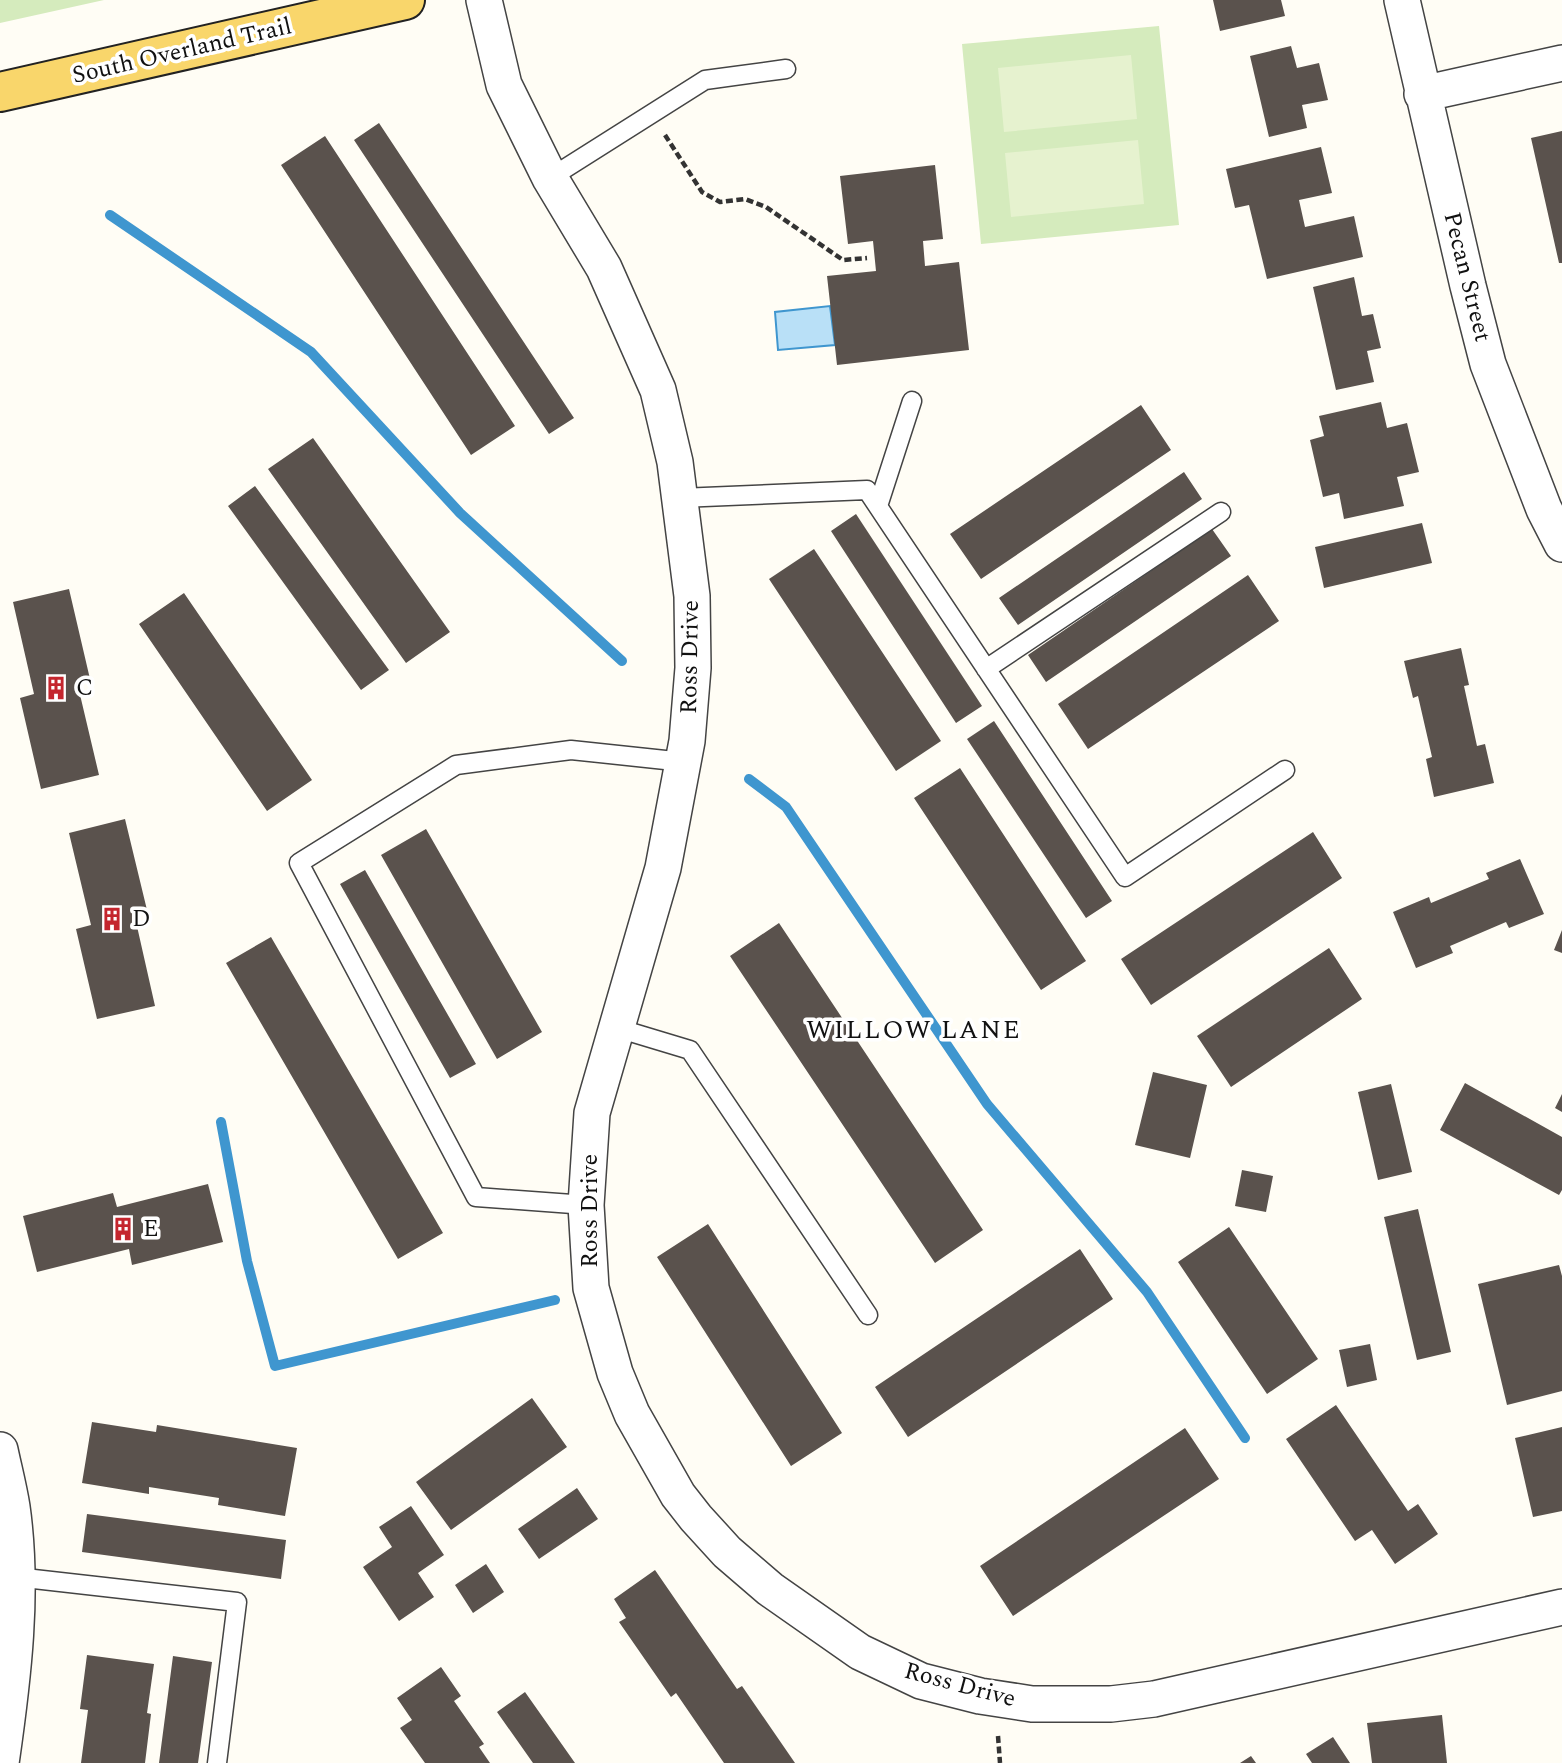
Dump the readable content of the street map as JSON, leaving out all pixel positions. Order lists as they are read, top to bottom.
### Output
{
  "streets": {
    "main road": ["South Overland Trail"],
    "street": ["Pecan Street", "Ross Drive"]
  },
  "districts": ["WILLOW LANE"],
  "places": {
    "building": ["C", "D", "E"]
  }
}
